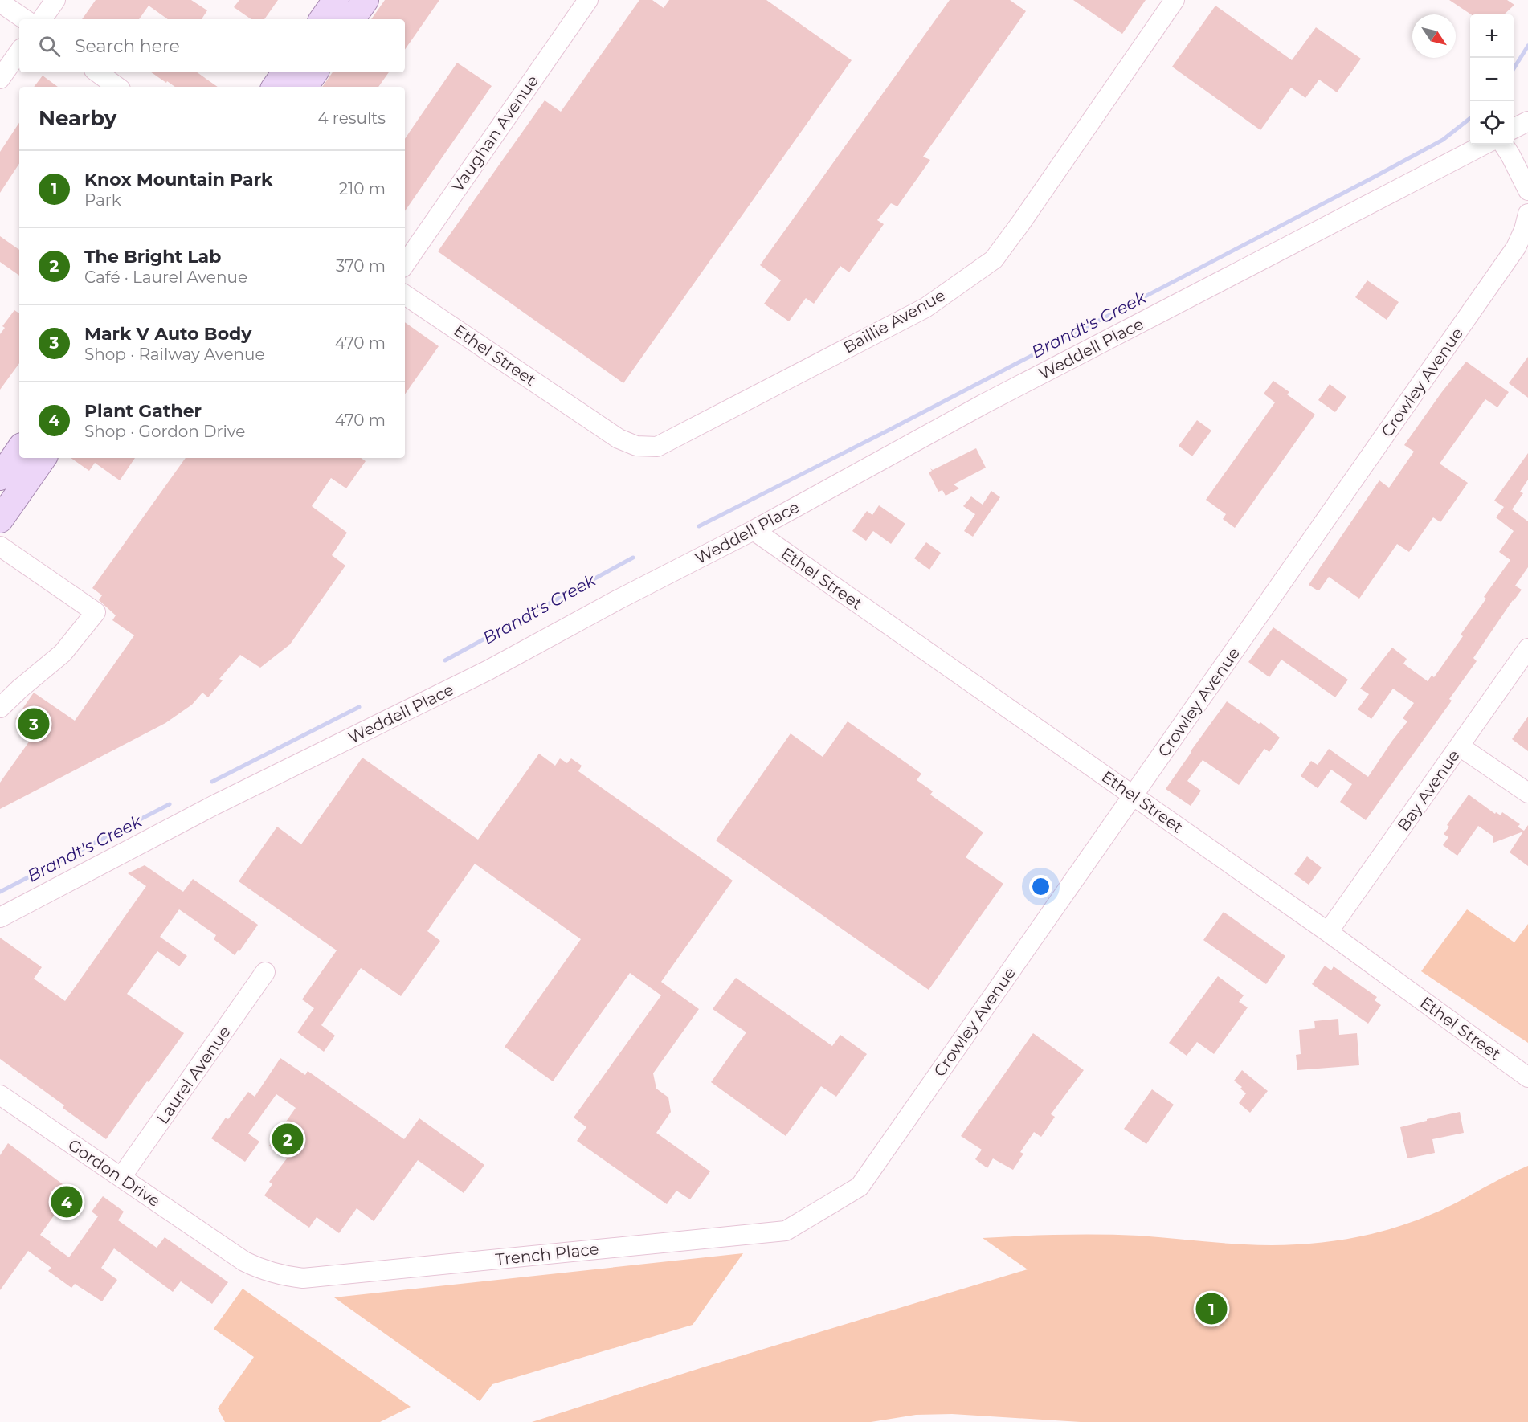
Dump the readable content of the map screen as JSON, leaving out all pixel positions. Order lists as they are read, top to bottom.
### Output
{
  "streets": {
    "street": [
      "Vaughan Avenue",
      "Baillie Avenue",
      "Weddell Place",
      "Ethel Street",
      "Crowley Avenue",
      "Bay Avenue",
      "Laurel Avenue",
      "Gordon Drive",
      "Trench Place"
    ]
  },
  "crossings": [
    ["Baillie Avenue", "Ethel Street"],
    ["Weddell Place", "Ethel Street"],
    ["Ethel Street", "Crowley Avenue"],
    ["Ethel Street", "Bay Avenue"],
    ["Crowley Avenue", "Trench Place"],
    ["Laurel Avenue", "Gordon Drive"],
    ["Gordon Drive", "Trench Place"]
  ],
  "water": ["Brandt's Creek"],
  "north": "bottom right",
  "page": {
    "map_buttons": ["+", "−"],
    "search": "Search here",
    "heading": ["Nearby", "4 results"],
    "list": [
      {
        "mark": "1",
        "name": "Knox Mountain Park",
        "note": "Park",
        "value": "210 m"
      },
      {
        "mark": "2",
        "name": "The Bright Lab",
        "note": "Café · Laurel Avenue",
        "value": "370 m"
      },
      {
        "mark": "3",
        "name": "Mark V Auto Body",
        "note": "Shop · Railway Avenue",
        "value": "470 m"
      },
      {
        "mark": "4",
        "name": "Plant Gather",
        "note": "Shop · Gordon Drive",
        "value": "470 m"
      }
    ],
    "pins": [
      "3",
      "2",
      "4",
      "1"
    ]
  }
}
